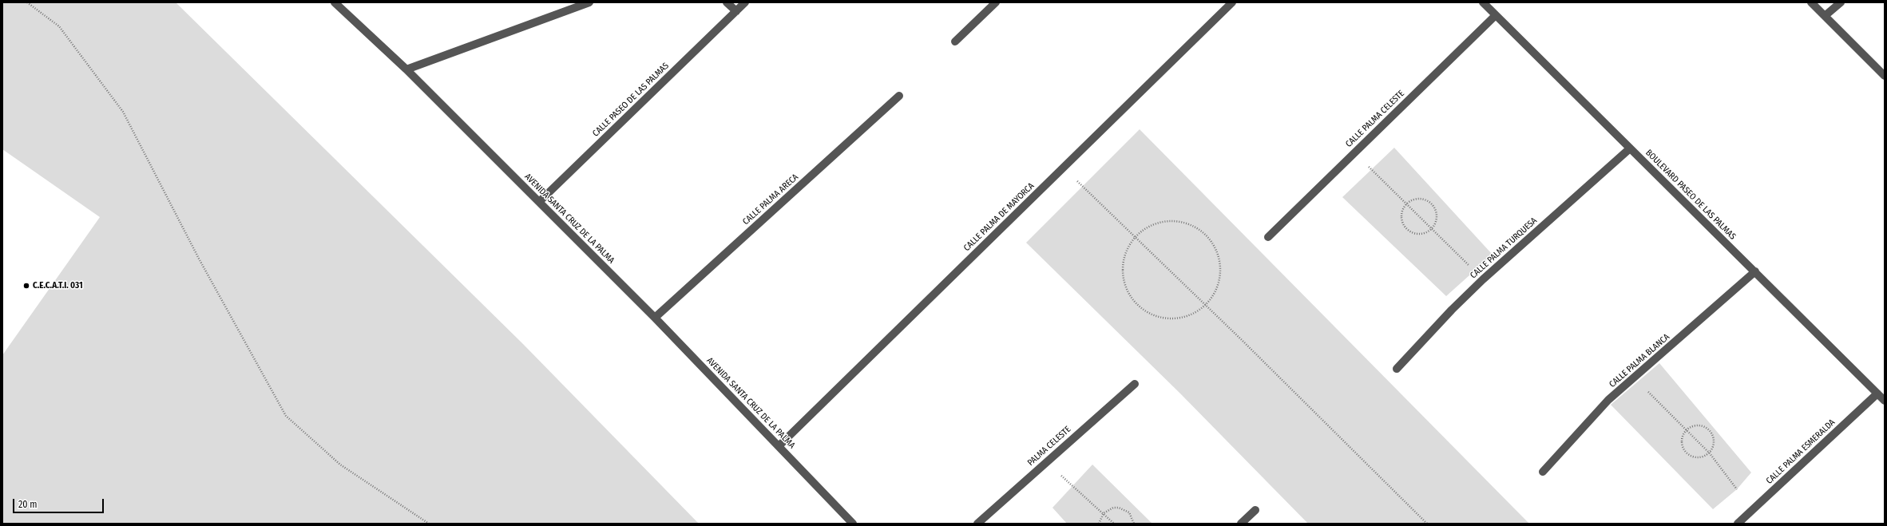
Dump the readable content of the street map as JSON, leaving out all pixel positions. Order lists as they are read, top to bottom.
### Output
{
  "streets": {
    "street": [
      "CALLE PASEO DE LAS PALMAS",
      "CALLE PALMA CELESTE",
      "BOULEVARD PASEO DE LAS PALMAS",
      "CALLE PALMA ARECA",
      "CALLE PALMA DE MAYORCA",
      "AVENIDA SANTA CRUZ DE LA PALMA",
      "CALLE PALMA TURQUESA",
      "CALLE PALMA BLANCA",
      "PALMA CELESTE",
      "CALLE PALMA ESMERALDA"
    ]
  },
  "crossings": [
    ["CALLE PASEO DE LAS PALMAS", "AVENIDA SANTA CRUZ DE LA PALMA"],
    ["CALLE PALMA CELESTE", "BOULEVARD PASEO DE LAS PALMAS"],
    ["BOULEVARD PASEO DE LAS PALMAS", "CALLE PALMA TURQUESA"],
    ["BOULEVARD PASEO DE LAS PALMAS", "CALLE PALMA BLANCA"],
    ["BOULEVARD PASEO DE LAS PALMAS", "CALLE PALMA ESMERALDA"],
    ["CALLE PALMA ARECA", "AVENIDA SANTA CRUZ DE LA PALMA"],
    ["CALLE PALMA DE MAYORCA", "AVENIDA SANTA CRUZ DE LA PALMA"]
  ],
  "places": ["C.E.C.A.T.I. 031"],
  "scale_bar": "20 m"
}
